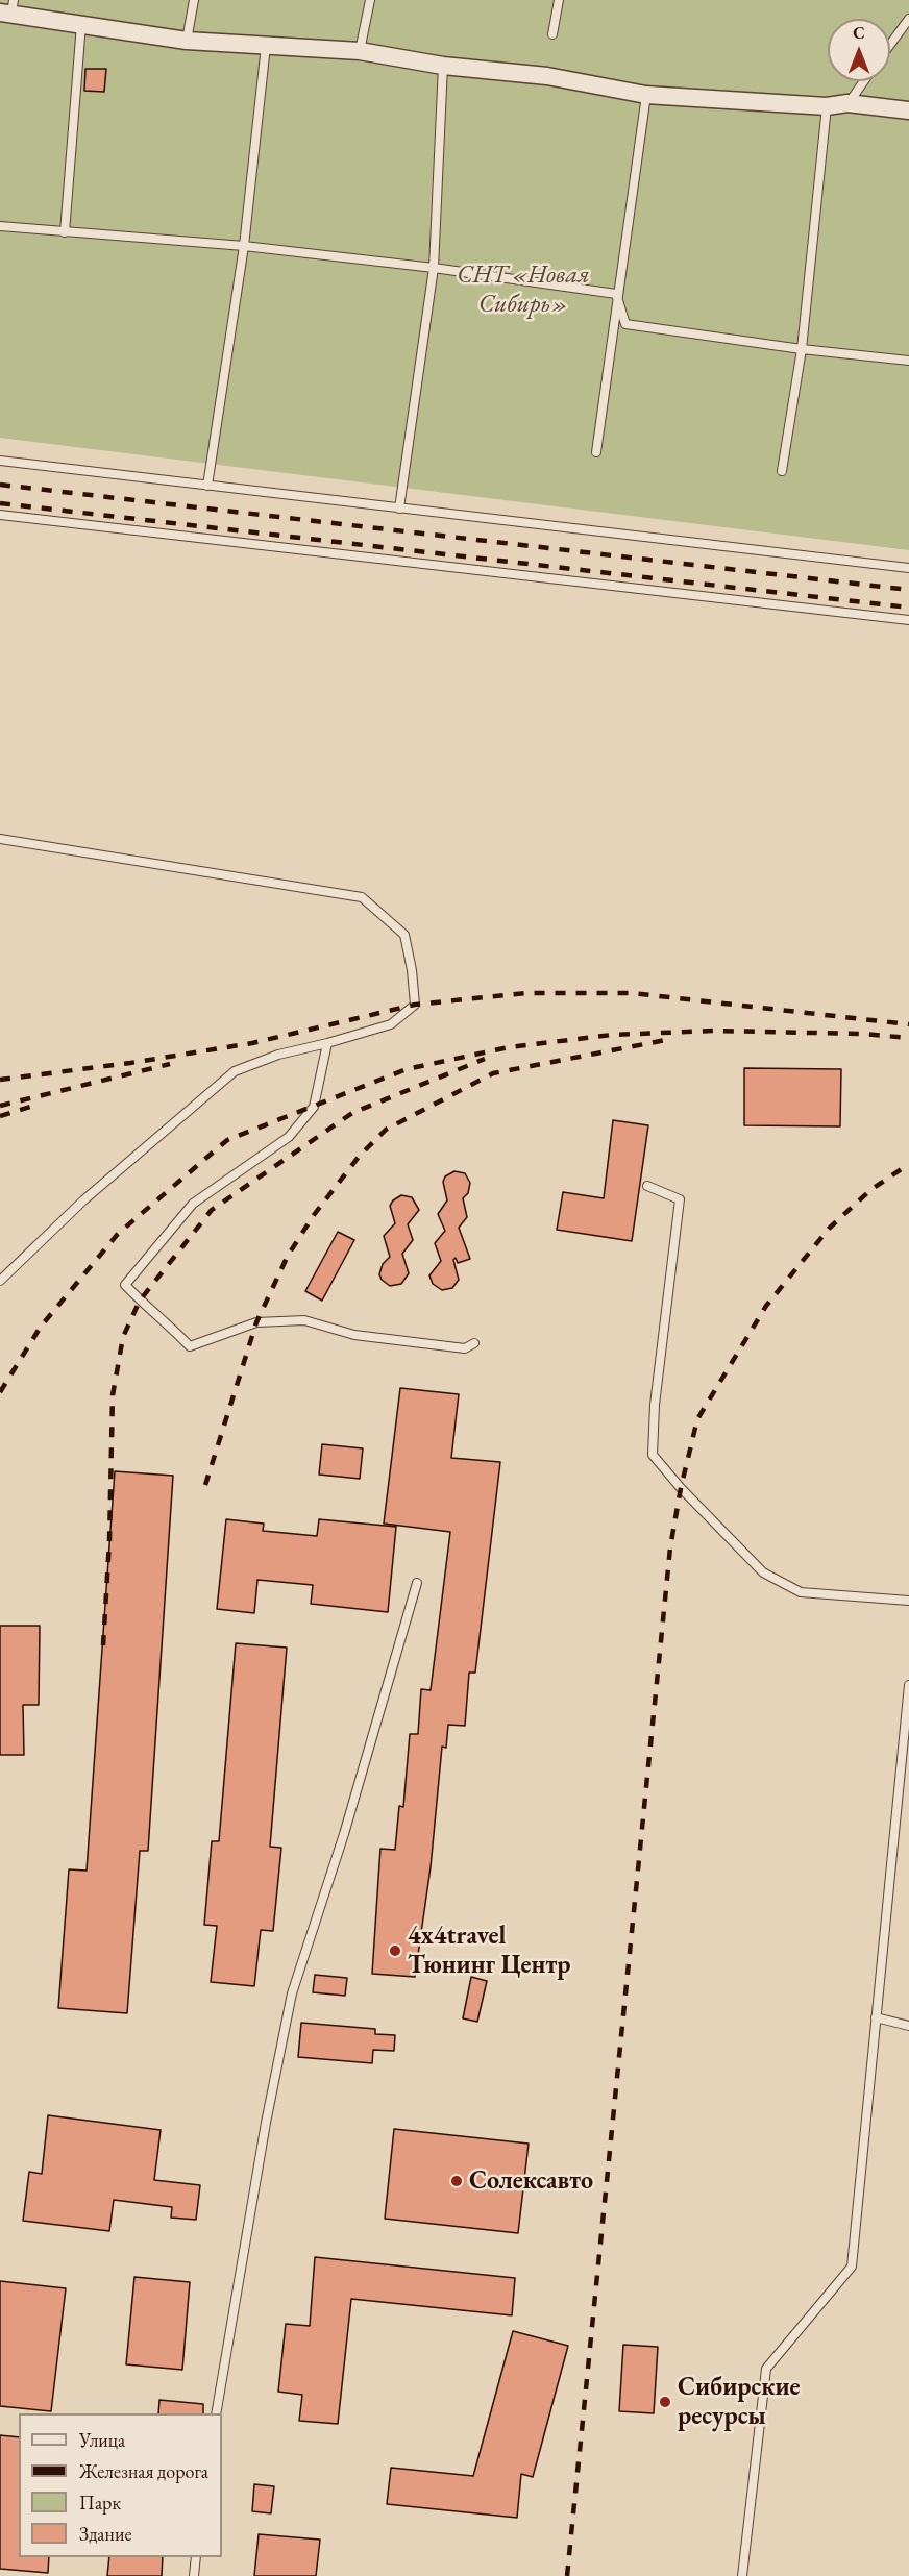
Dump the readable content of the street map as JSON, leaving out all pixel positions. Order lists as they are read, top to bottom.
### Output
{
  "parks": ["СНТ «Новая Сибирь»"],
  "places": ["4x4travel Тюнинг Центр", "Солексавто", "Сибирские ресурсы"],
  "legend": [
    "Улица",
    "Железная дорога",
    "Парк",
    "Здание"
  ],
  "north": "top"
}
